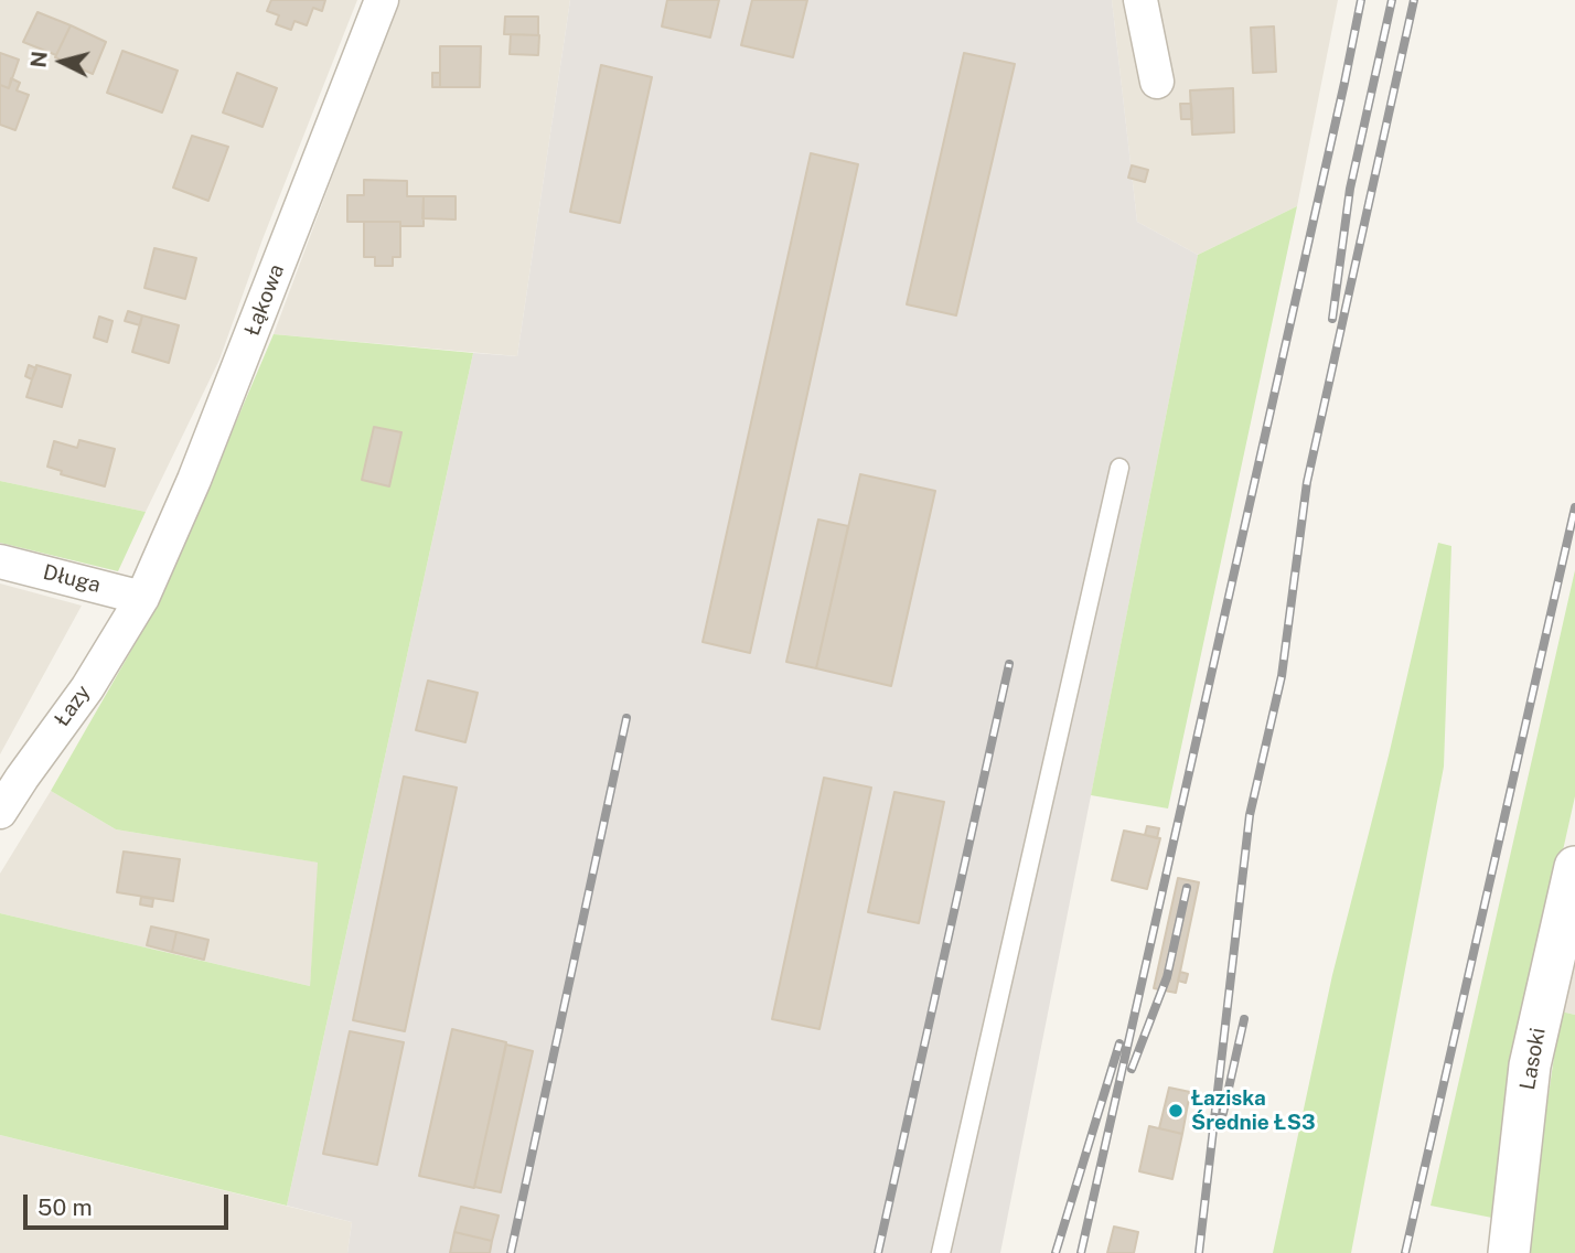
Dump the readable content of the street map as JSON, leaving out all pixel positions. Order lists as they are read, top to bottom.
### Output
{
  "streets": {
    "street": [
      "Łąkowa",
      "Długa",
      "Łazy",
      "Lasoki"
    ]
  },
  "crossings": [
    ["Łąkowa", "Długa"],
    ["Łąkowa", "Łazy"],
    ["Długa", "Łazy"]
  ],
  "places": ["Łaziska Średnie ŁS3"],
  "scale_bar": "50 m",
  "north": "left"
}
